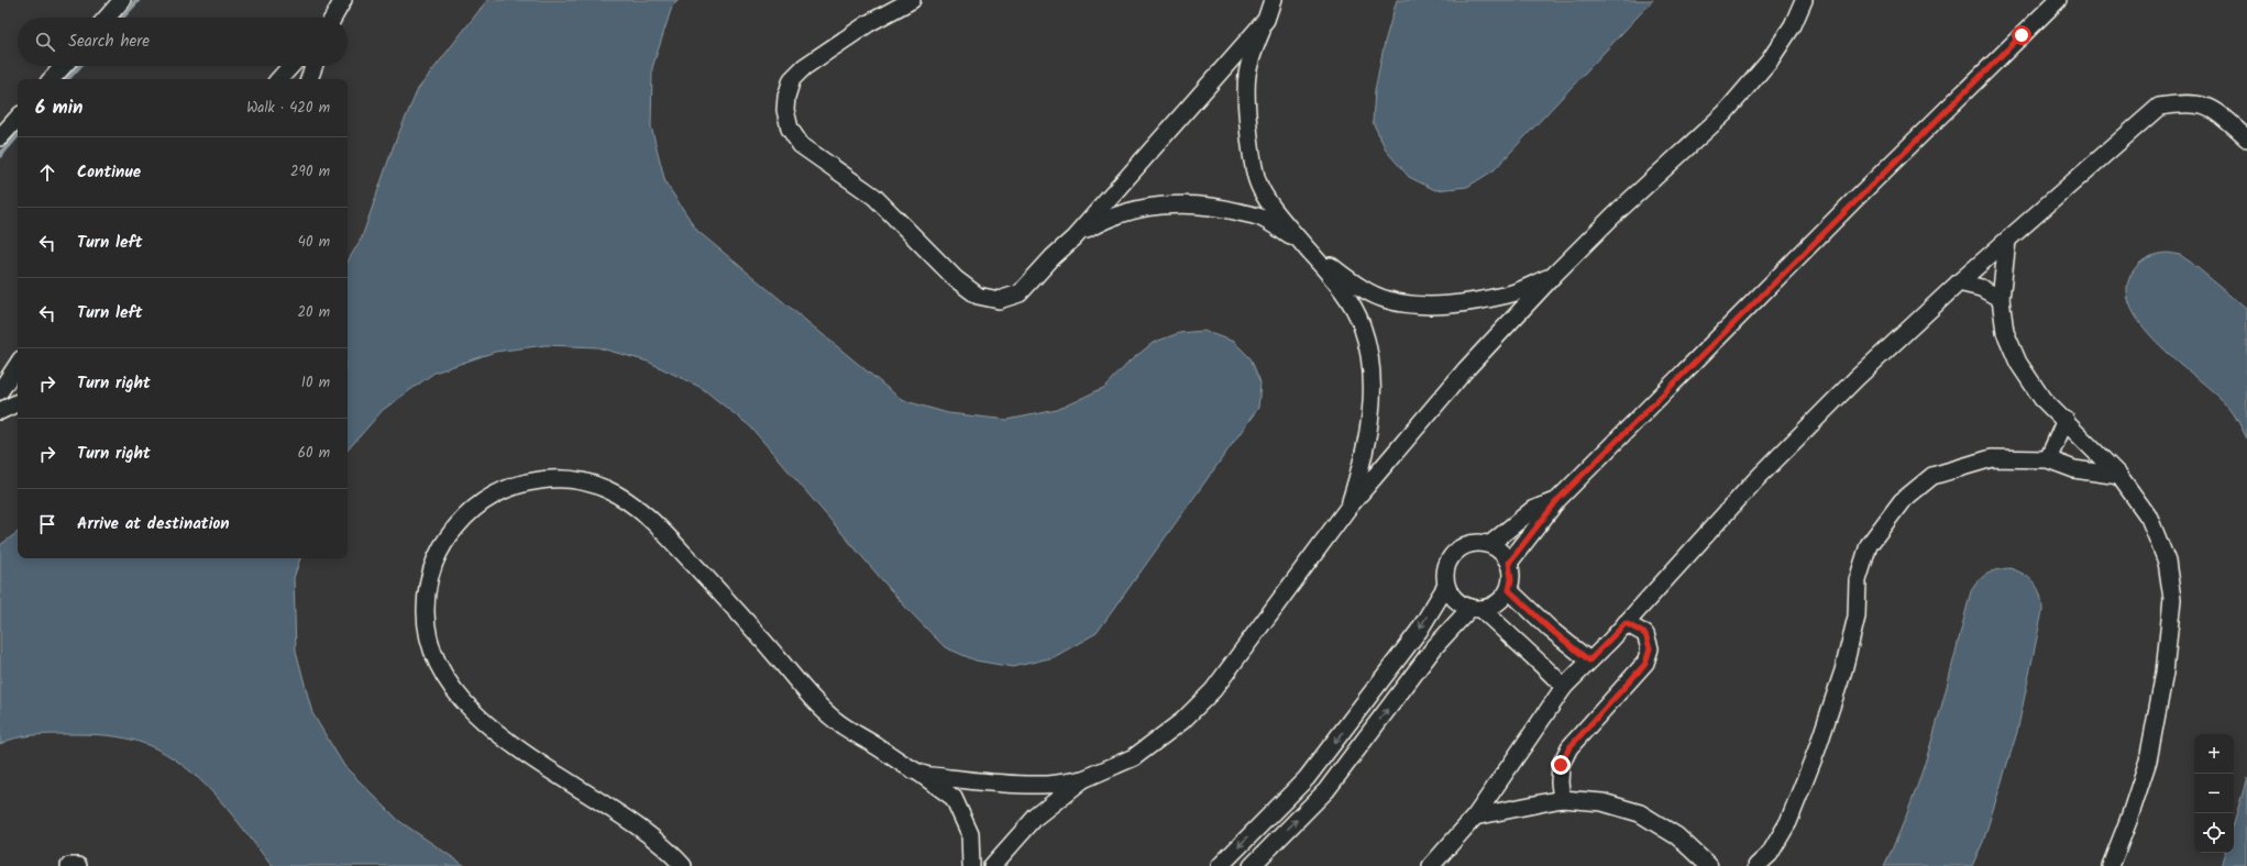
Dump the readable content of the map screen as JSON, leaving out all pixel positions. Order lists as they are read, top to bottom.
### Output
{
  "page": {
    "search": "Search here",
    "heading": ["6 min", "Walk · 420 m"],
    "list": [
      ["Continue", "290 m"],
      ["Turn left", "40 m"],
      ["Turn left", "20 m"],
      ["Turn right", "10 m"],
      ["Turn right", "60 m"],
      "Arrive at destination"
    ],
    "map_buttons": ["+", "−"]
  }
}
